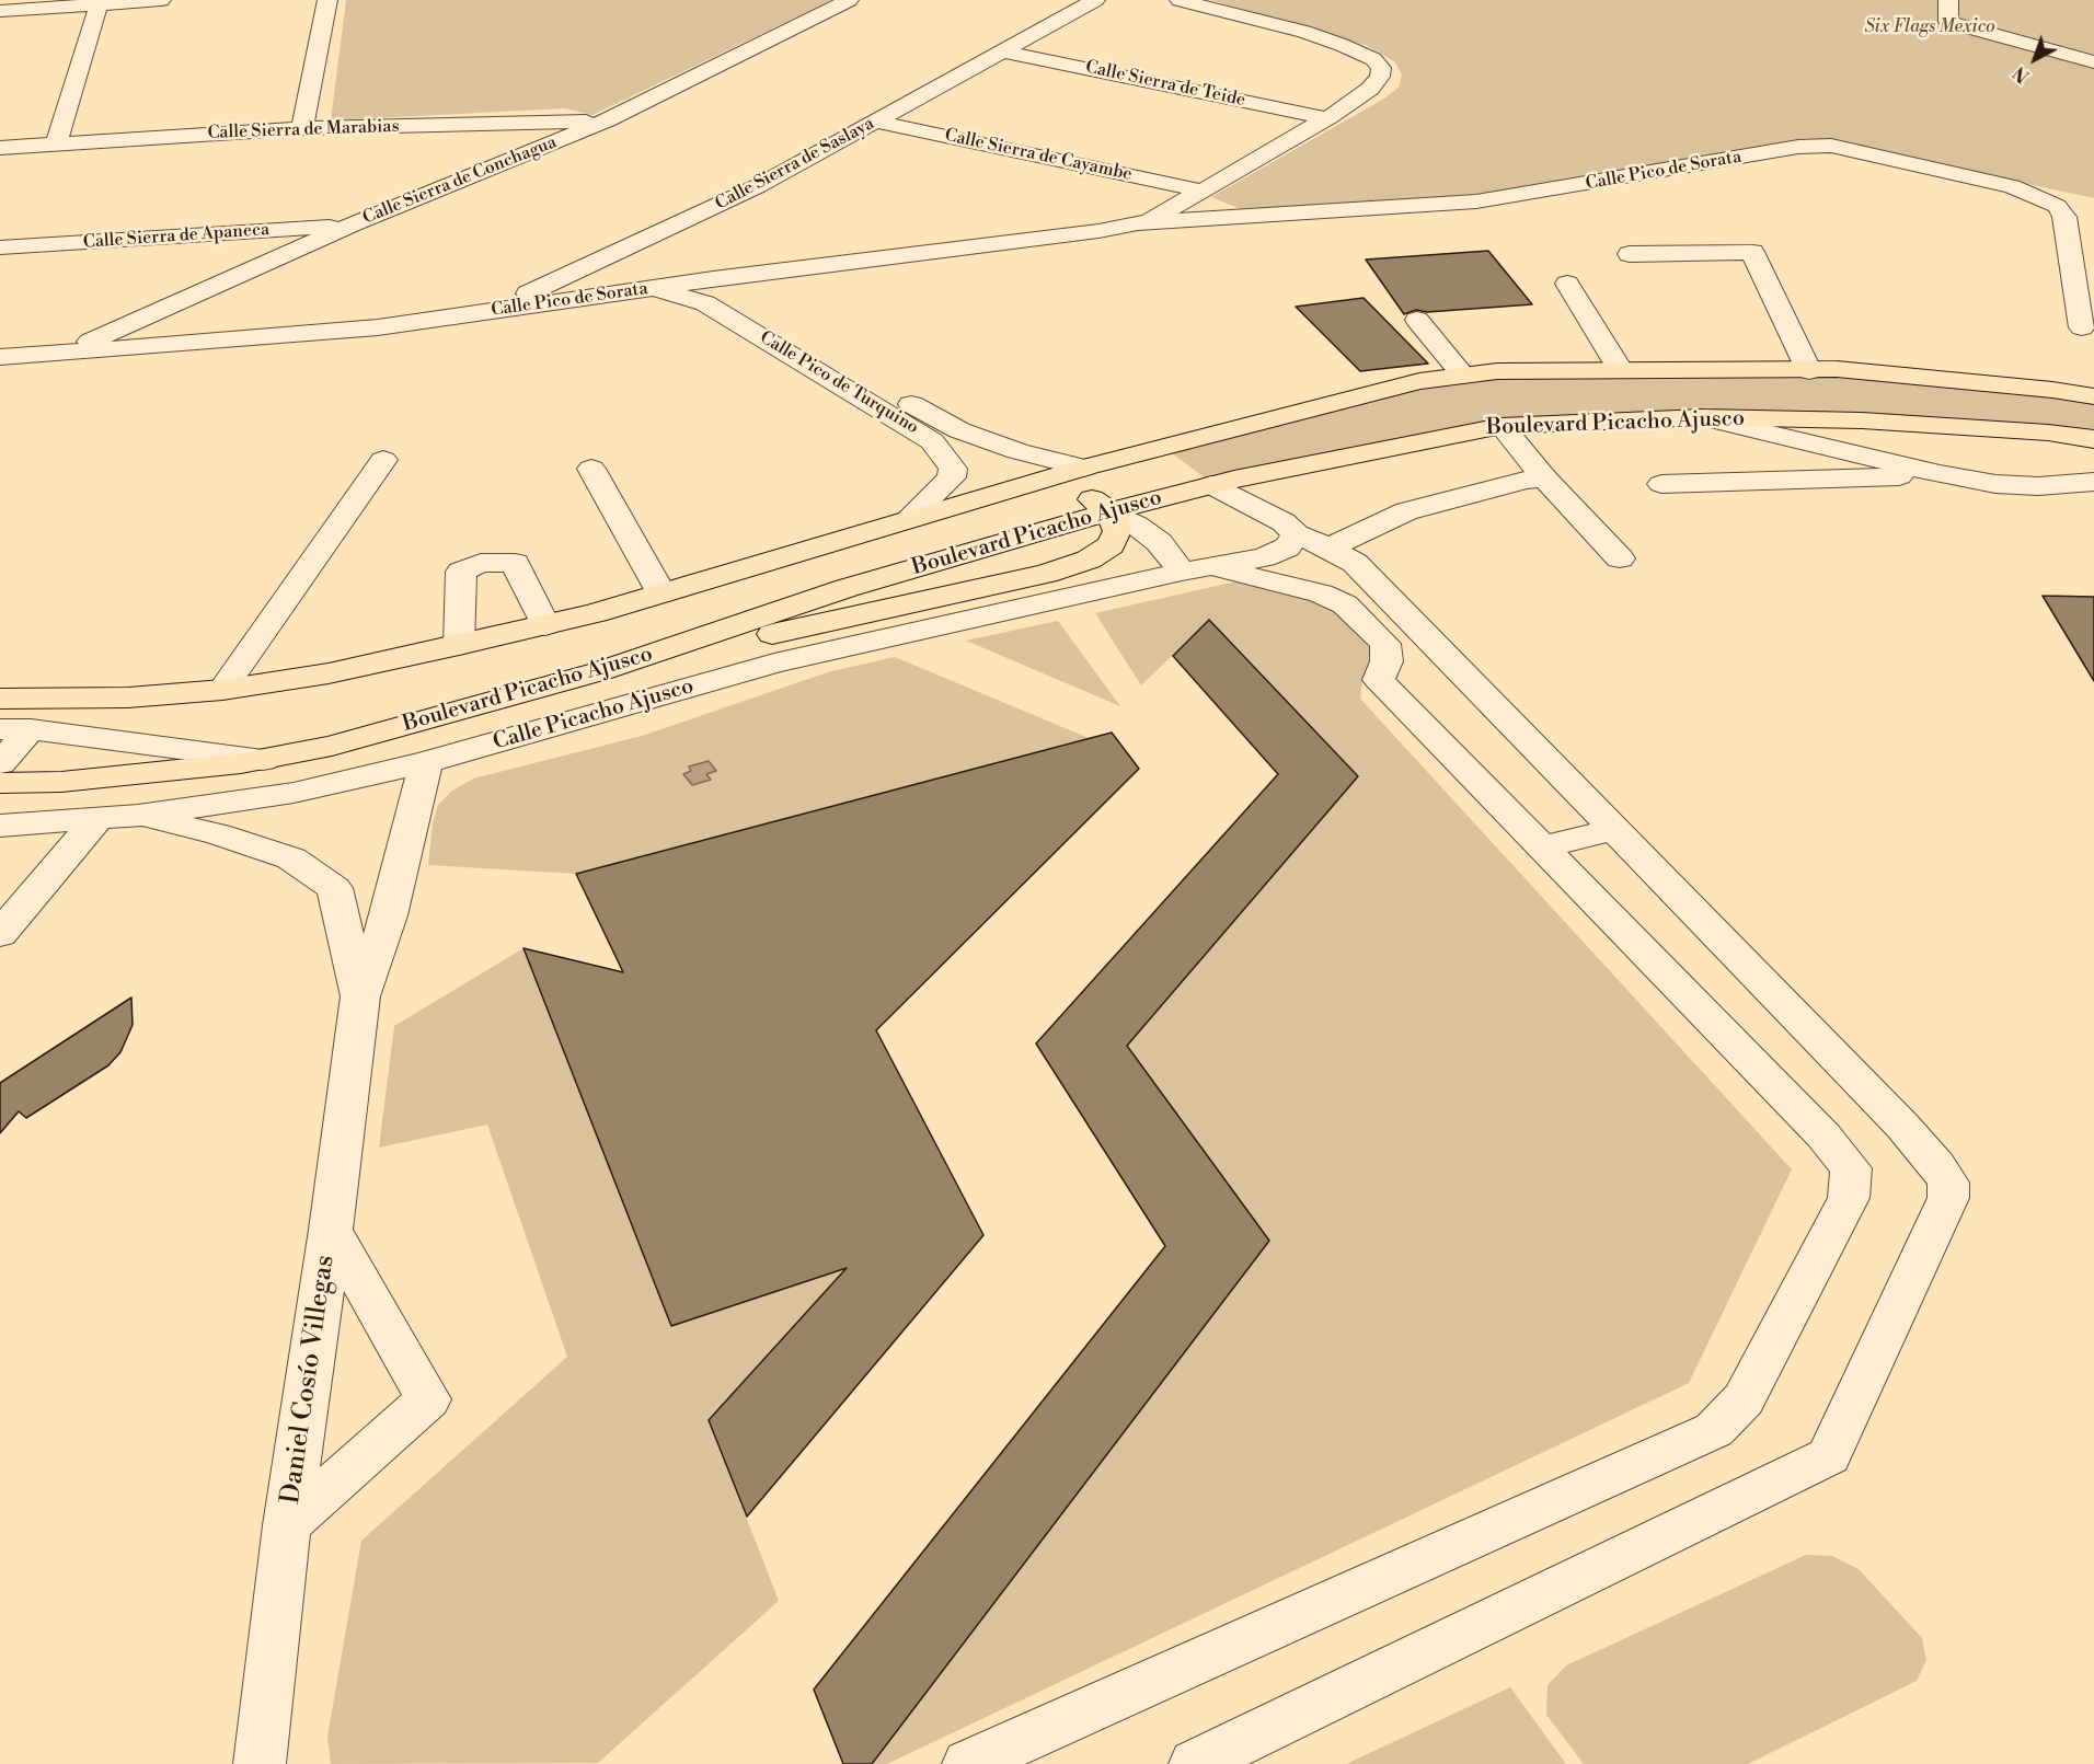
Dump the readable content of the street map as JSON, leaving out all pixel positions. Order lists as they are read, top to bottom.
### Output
{
  "streets": {
    "main road": ["Boulevard Picacho Ajusco"],
    "street": [
      "Calle Sierra de Teide",
      "Calle Sierra de Marabias",
      "Calle Sierra de Cayambe",
      "Calle Sierra de Saslaya",
      "Calle Pico de Sorata",
      "Calle Sierra de Conchagua",
      "Calle Sierra de Apaneca",
      "Calle Pico de Turquino",
      "Calle Picacho Ajusco",
      "Daniel Cosío Villegas"
    ]
  },
  "crossings": [
    ["Calle Sierra de Teide", "Calle Sierra de Saslaya"],
    ["Calle Sierra de Teide", "Calle Pico de Sorata"],
    ["Calle Sierra de Marabias", "Calle Sierra de Conchagua"],
    ["Calle Sierra de Cayambe", "Calle Sierra de Saslaya"],
    ["Calle Sierra de Cayambe", "Calle Pico de Sorata"],
    ["Calle Sierra de Saslaya", "Calle Pico de Sorata"],
    ["Calle Pico de Sorata", "Calle Sierra de Conchagua"],
    ["Calle Pico de Sorata", "Calle Pico de Turquino"],
    ["Calle Sierra de Conchagua", "Calle Sierra de Apaneca"],
    ["Calle Picacho Ajusco", "Daniel Cosío Villegas"]
  ],
  "parks": ["Six Flags Mexico"],
  "north": "bottom left"
}
